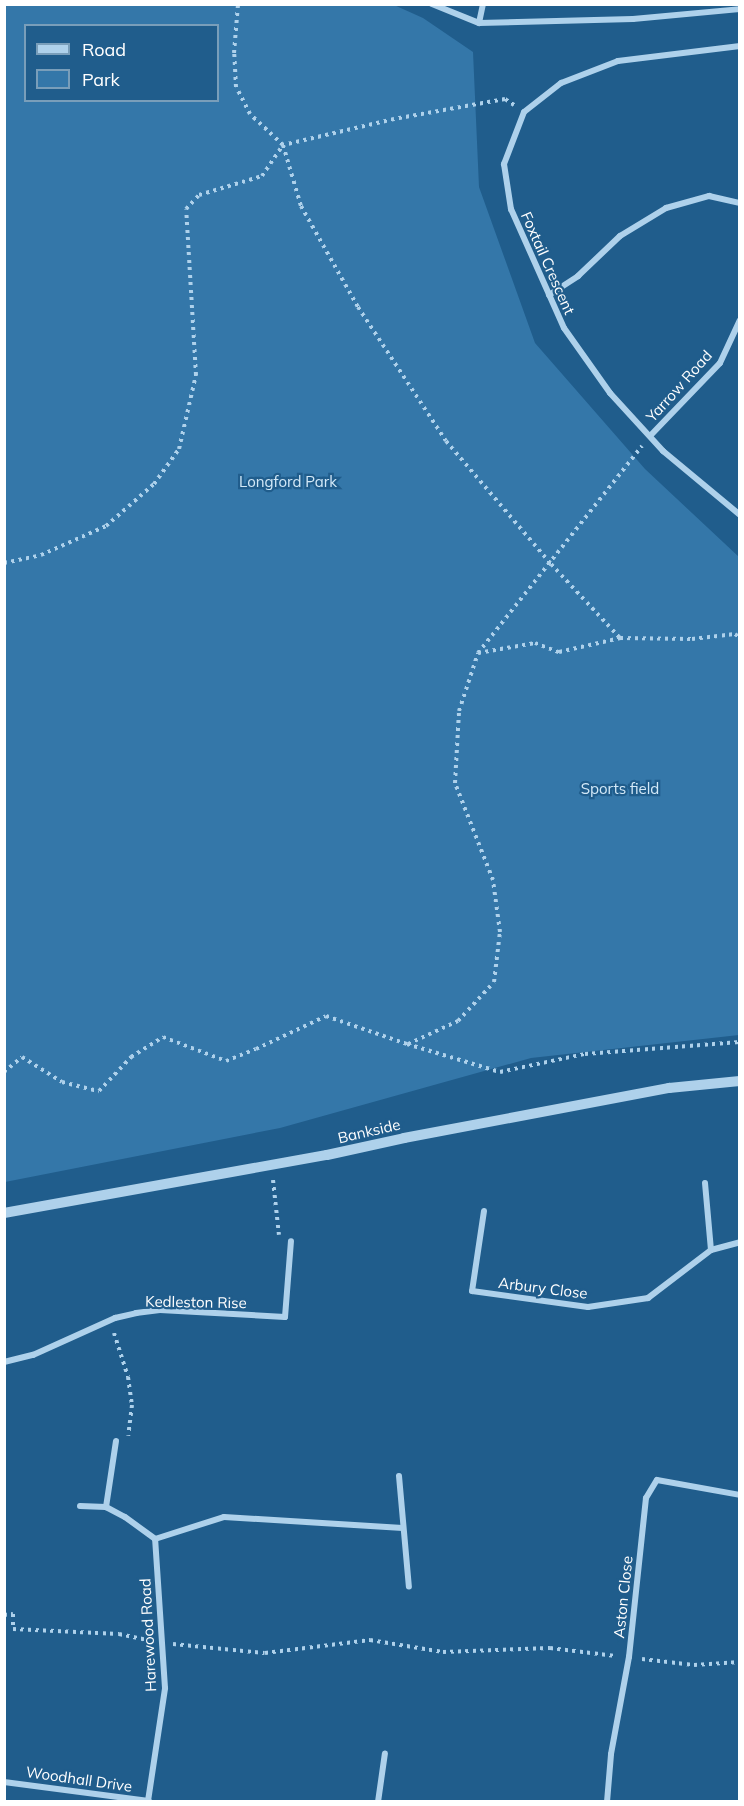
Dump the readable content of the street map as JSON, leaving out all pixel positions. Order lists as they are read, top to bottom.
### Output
{
  "streets": {
    "street": [
      "Foxtail Crescent",
      "Yarrow Road",
      "Bankside",
      "Arbury Close",
      "Kedleston Rise",
      "Aston Close",
      "Harewood Road",
      "Woodhall Drive"
    ]
  },
  "crossings": [
    ["Foxtail Crescent", "Yarrow Road"],
    ["Harewood Road", "Woodhall Drive"]
  ],
  "parks": ["Longford Park", "Sports field"],
  "legend": ["Road", "Park"]
}
